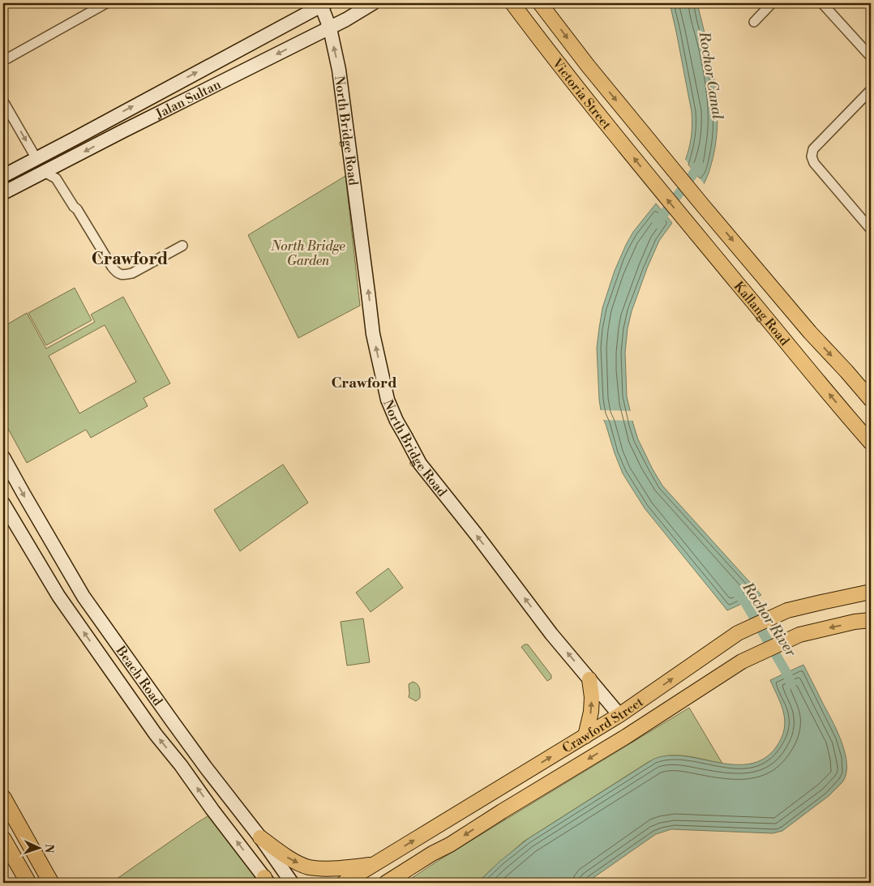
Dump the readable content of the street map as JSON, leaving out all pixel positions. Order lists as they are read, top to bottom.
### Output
{
  "streets": {
    "main road": [
      "Victoria Street",
      "Jalan Sultan",
      "North Bridge Road",
      "Kallang Road",
      "Beach Road",
      "Crawford Street"
    ]
  },
  "crossings": [
    ["Victoria Street", "Kallang Road"],
    ["Jalan Sultan", "North Bridge Road"],
    ["North Bridge Road", "Crawford Street"]
  ],
  "one_way": ["North Bridge Road"],
  "districts": ["Crawford", "Crawford"],
  "water": ["Rochor Canal", "Rochor River"],
  "parks": ["North Bridge Garden"],
  "north": "right"
}
